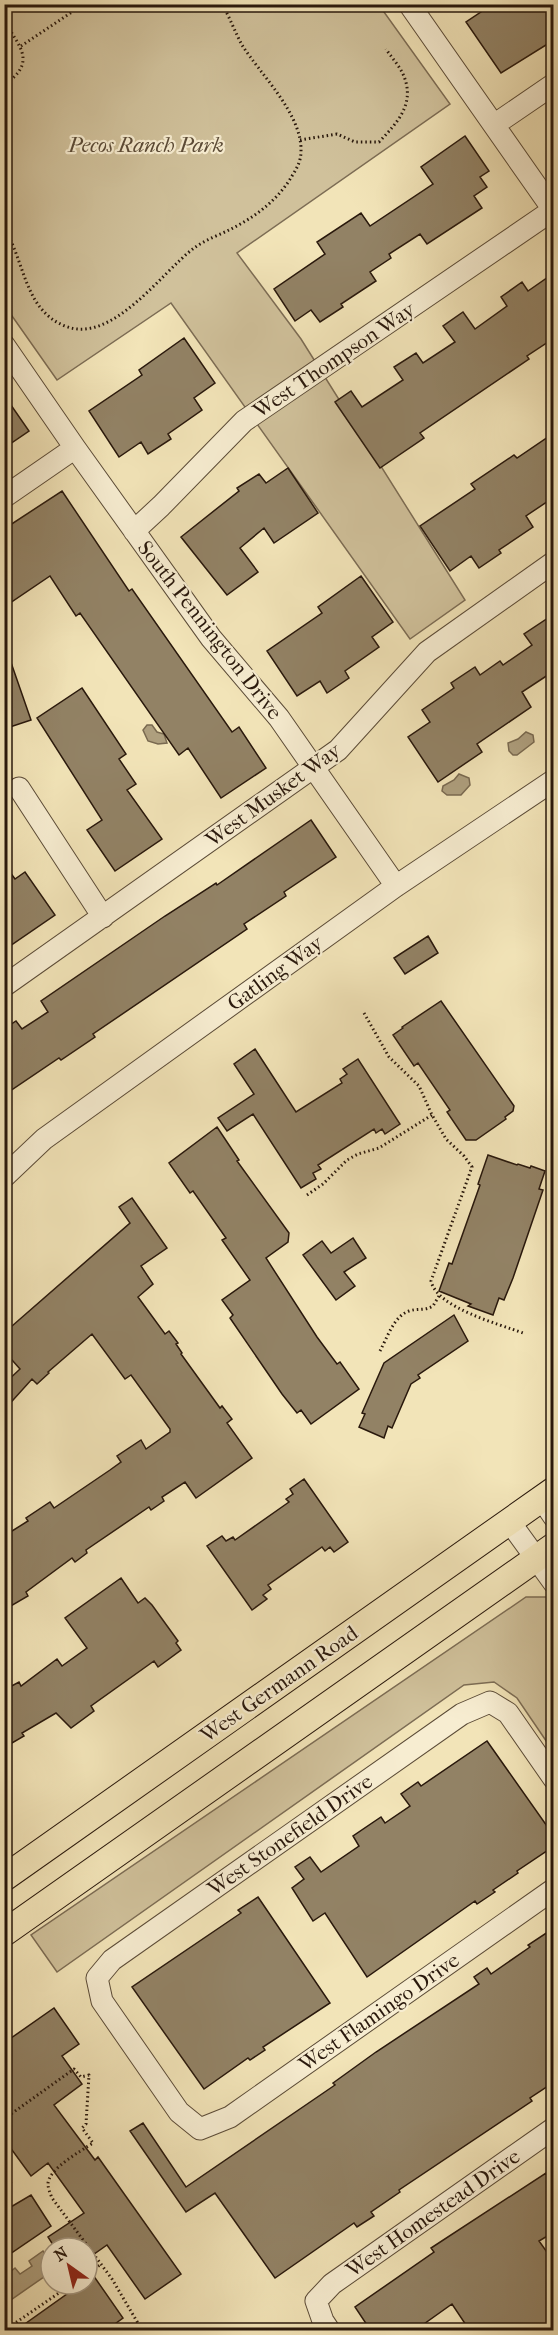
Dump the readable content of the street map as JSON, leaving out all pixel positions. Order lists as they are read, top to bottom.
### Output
{
  "streets": {
    "main road": ["West Germann Road"],
    "street": [
      "West Thompson Way",
      "South Pennington Drive",
      "West Musket Way",
      "Gatling Way",
      "West Stonefield Drive",
      "West Flamingo Drive",
      "West Homestead Drive"
    ]
  },
  "crossings": [
    ["West Thompson Way", "South Pennington Drive"],
    ["South Pennington Drive", "West Musket Way"],
    ["South Pennington Drive", "Gatling Way"],
    ["West Stonefield Drive", "West Flamingo Drive"]
  ],
  "parks": ["Pecos Ranch Park"],
  "north": "top left"
}
